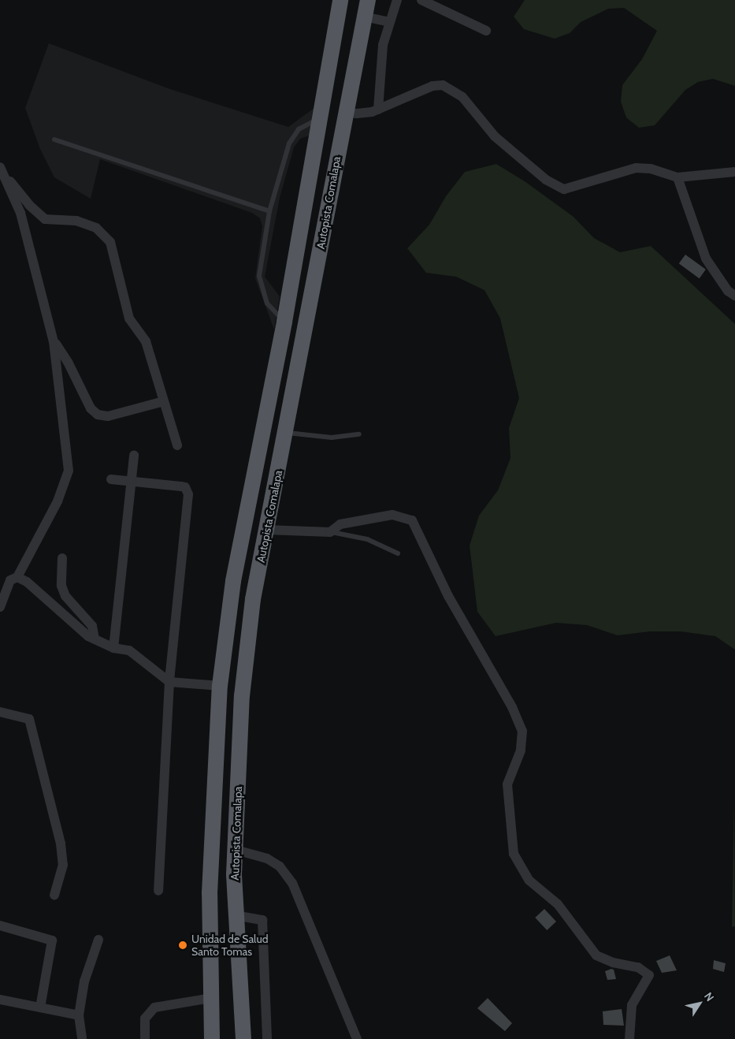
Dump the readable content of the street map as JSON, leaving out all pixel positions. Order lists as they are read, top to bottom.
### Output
{
  "streets": {
    "highway": ["Autopista Comalapa"]
  },
  "places": ["Unidad de Salud Santo Tomas"],
  "north": "top right"
}
